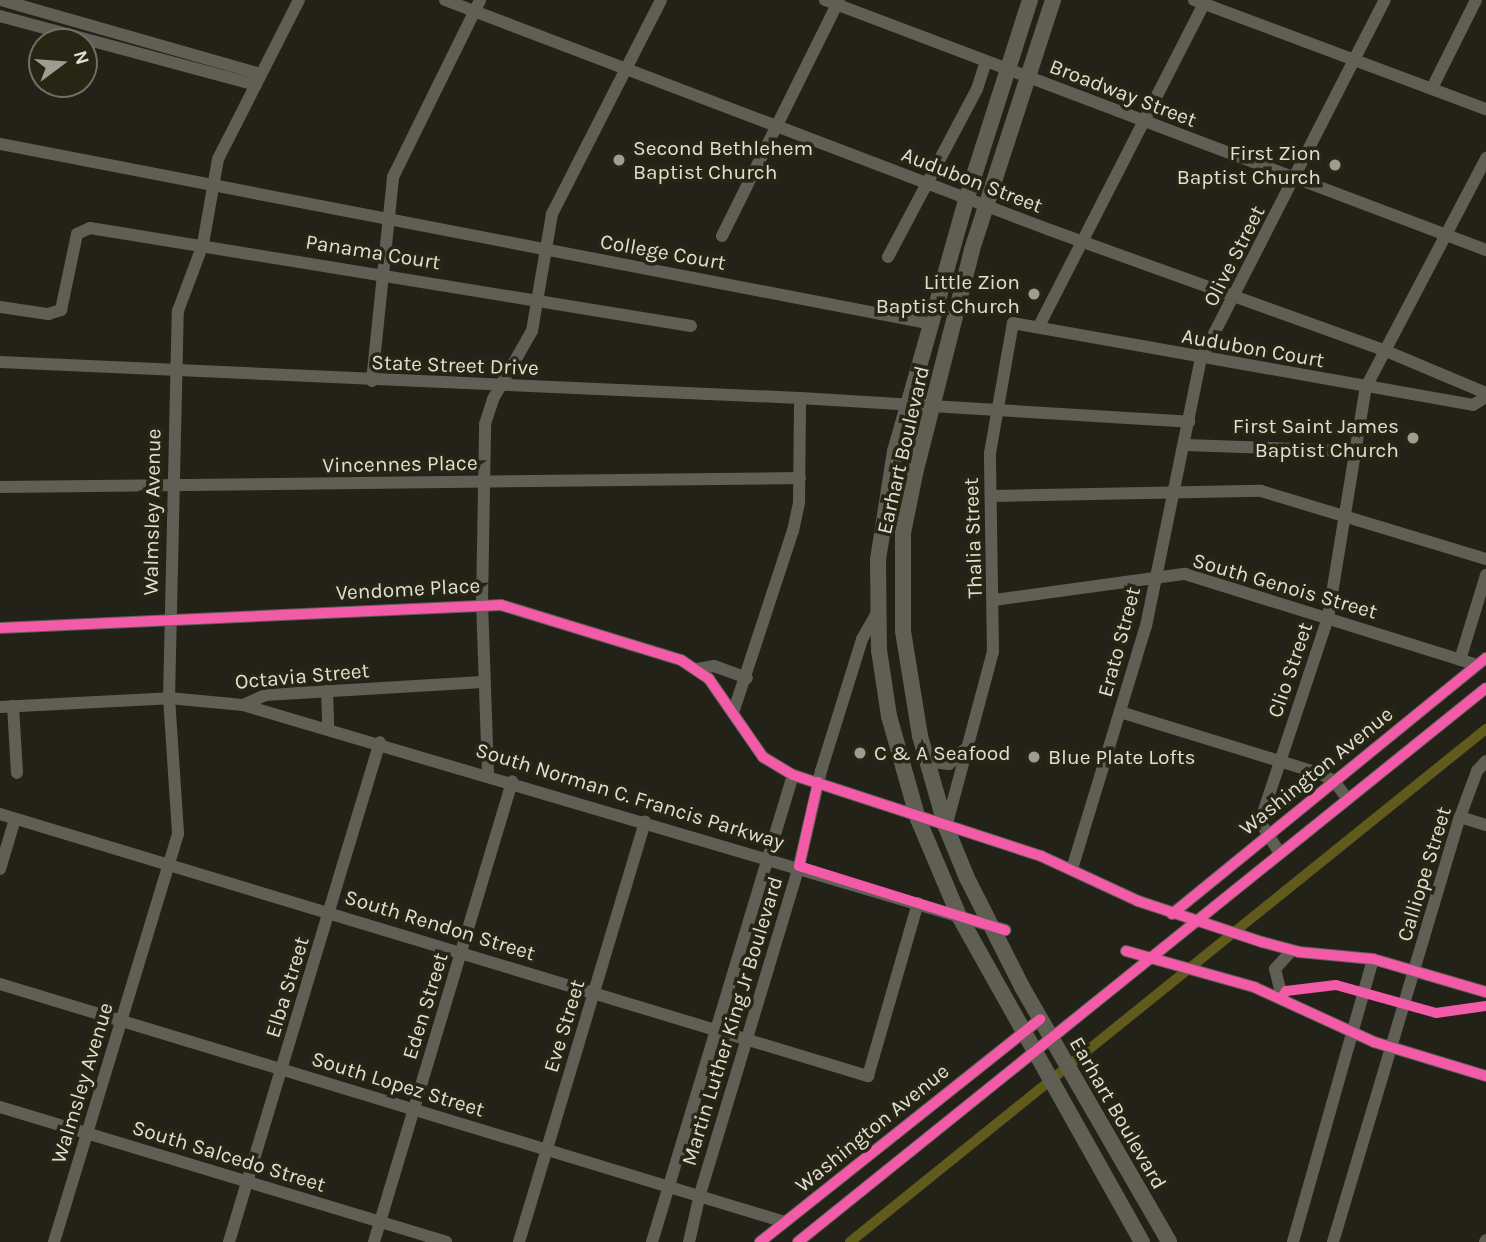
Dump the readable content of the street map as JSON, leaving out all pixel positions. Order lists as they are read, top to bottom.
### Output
{
  "streets": {
    "main road": ["Earhart Boulevard"],
    "street": [
      "Broadway Street",
      "Audubon Street",
      "Panama Court",
      "College Court",
      "Olive Street",
      "Audubon Court",
      "State Street Drive",
      "Vincennes Place",
      "Walmsley Avenue",
      "Thalia Street",
      "South Genois Street",
      "Vendome Place",
      "Erato Street",
      "Clio Street",
      "Octavia Street",
      "Washington Avenue",
      "South Norman C. Francis Parkway",
      "Calliope Street",
      "South Rendon Street",
      "Elba Street",
      "Eden Street",
      "Martin Luther King Jr Boulevard",
      "Eve Street",
      "South Lopez Street",
      "South Salcedo Street"
    ]
  },
  "crossings": [
    ["Broadway Street", "Olive Street"],
    ["Broadway Street", "Earhart Boulevard"],
    ["Broadway Street", "Clio Street"],
    ["Audubon Street", "Olive Street"],
    ["Audubon Street", "Audubon Court"],
    ["Audubon Street", "Earhart Boulevard"],
    ["Audubon Street", "Clio Street"],
    ["Panama Court", "Walmsley Avenue"],
    ["College Court", "Earhart Boulevard"],
    ["College Court", "Walmsley Avenue"],
    ["Olive Street", "Audubon Court"],
    ["Olive Street", "State Street Drive"],
    ["Olive Street", "Erato Street"],
    ["Audubon Court", "Thalia Street"],
    ["Audubon Court", "Clio Street"],
    ["State Street Drive", "Earhart Boulevard"],
    ["State Street Drive", "Walmsley Avenue"],
    ["State Street Drive", "Thalia Street"],
    ["State Street Drive", "Erato Street"],
    ["Earhart Boulevard", "Thalia Street"],
    ["Earhart Boulevard", "Vendome Place"],
    ["Earhart Boulevard", "Washington Avenue"],
    ["Earhart Boulevard", "South Norman C. Francis Parkway"],
    ["Earhart Boulevard", "Martin Luther King Jr Boulevard"],
    ["Vincennes Place", "Walmsley Avenue"],
    ["Walmsley Avenue", "Vendome Place"],
    ["Walmsley Avenue", "Octavia Street"],
    ["Walmsley Avenue", "South Rendon Street"],
    ["Walmsley Avenue", "South Lopez Street"],
    ["Walmsley Avenue", "South Salcedo Street"],
    ["Thalia Street", "South Genois Street"],
    ["South Genois Street", "Erato Street"],
    ["South Genois Street", "Clio Street"],
    ["South Genois Street", "Washington Avenue"],
    ["Vendome Place", "Martin Luther King Jr Boulevard"],
    ["Clio Street", "Washington Avenue"],
    ["Octavia Street", "South Norman C. Francis Parkway"],
    ["Washington Avenue", "South Lopez Street"],
    ["South Norman C. Francis Parkway", "South Rendon Street"],
    ["South Norman C. Francis Parkway", "Elba Street"],
    ["South Norman C. Francis Parkway", "Eden Street"],
    ["South Norman C. Francis Parkway", "Martin Luther King Jr Boulevard"],
    ["South Norman C. Francis Parkway", "Eve Street"],
    ["South Rendon Street", "Elba Street"],
    ["South Rendon Street", "Eden Street"],
    ["South Rendon Street", "Martin Luther King Jr Boulevard"],
    ["South Rendon Street", "Eve Street"],
    ["Elba Street", "South Lopez Street"],
    ["Elba Street", "South Salcedo Street"],
    ["Eden Street", "South Lopez Street"],
    ["Eden Street", "South Salcedo Street"],
    ["Martin Luther King Jr Boulevard", "South Lopez Street"],
    ["Eve Street", "South Lopez Street"]
  ],
  "places": [
    "Second Bethlehem Baptist Church",
    "First Zion Baptist Church",
    "Little Zion Baptist Church",
    "First Saint James Baptist Church",
    "C & A Seafood",
    "Blue Plate Lofts"
  ],
  "north": "right"
}
